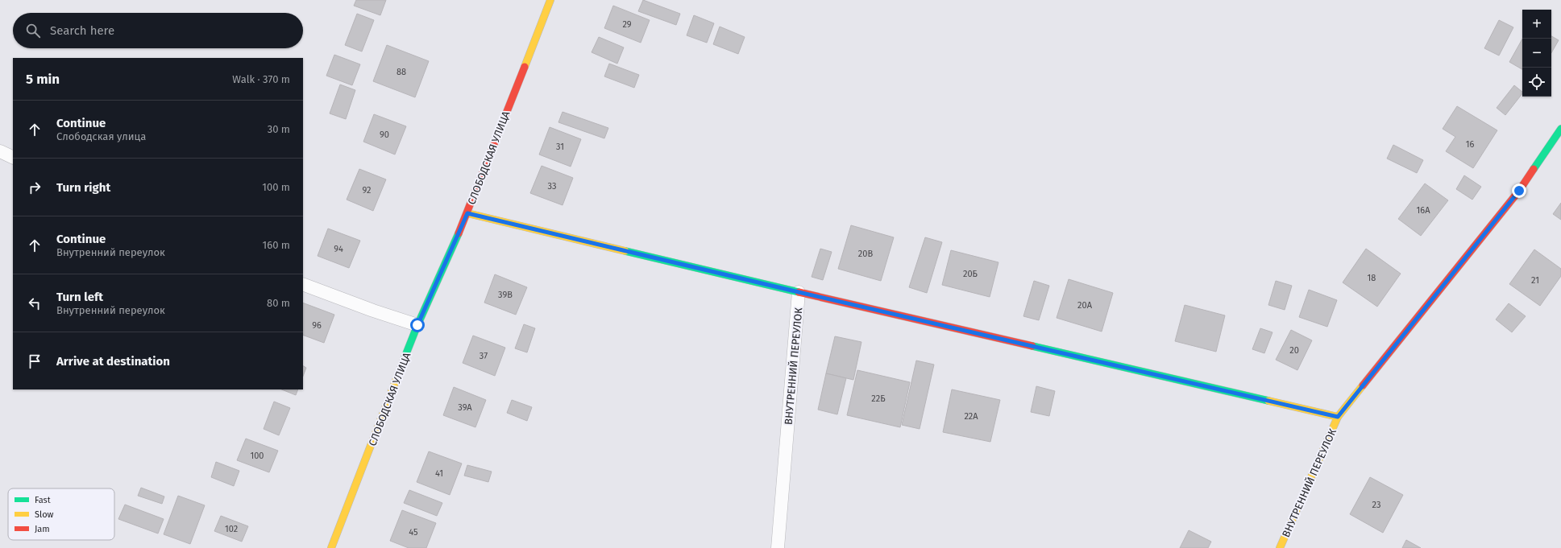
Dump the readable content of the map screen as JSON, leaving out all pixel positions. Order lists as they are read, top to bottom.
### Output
{
  "streets": {
    "street": ["СЛОБОДСКАЯ УЛИЦА", "ВНУТРЕННИЙ ПЕРЕУЛОК"]
  },
  "house_numbers": [
    "29",
    "88",
    "90",
    "16",
    "31",
    "33",
    "92",
    "16А",
    "94",
    "20В",
    "20Б",
    "18",
    "21",
    "39В",
    "20А",
    "96",
    "20",
    "37",
    "22Б",
    "39А",
    "22А",
    "100",
    "41",
    "23",
    "102",
    "45"
  ],
  "legend": ["Fast", "Slow", "Jam"],
  "page": {
    "map_buttons": ["+", "−"],
    "search": "Search here",
    "heading": ["5 min", "Walk · 370 m"],
    "list": [
      ["Continue", "Слободская улица", "30 m"],
      ["Turn right", "100 m"],
      ["Continue", "Внутренний переулок", "160 m"],
      ["Turn left", "Внутренний переулок", "80 m"],
      "Arrive at destination"
    ]
  }
}
